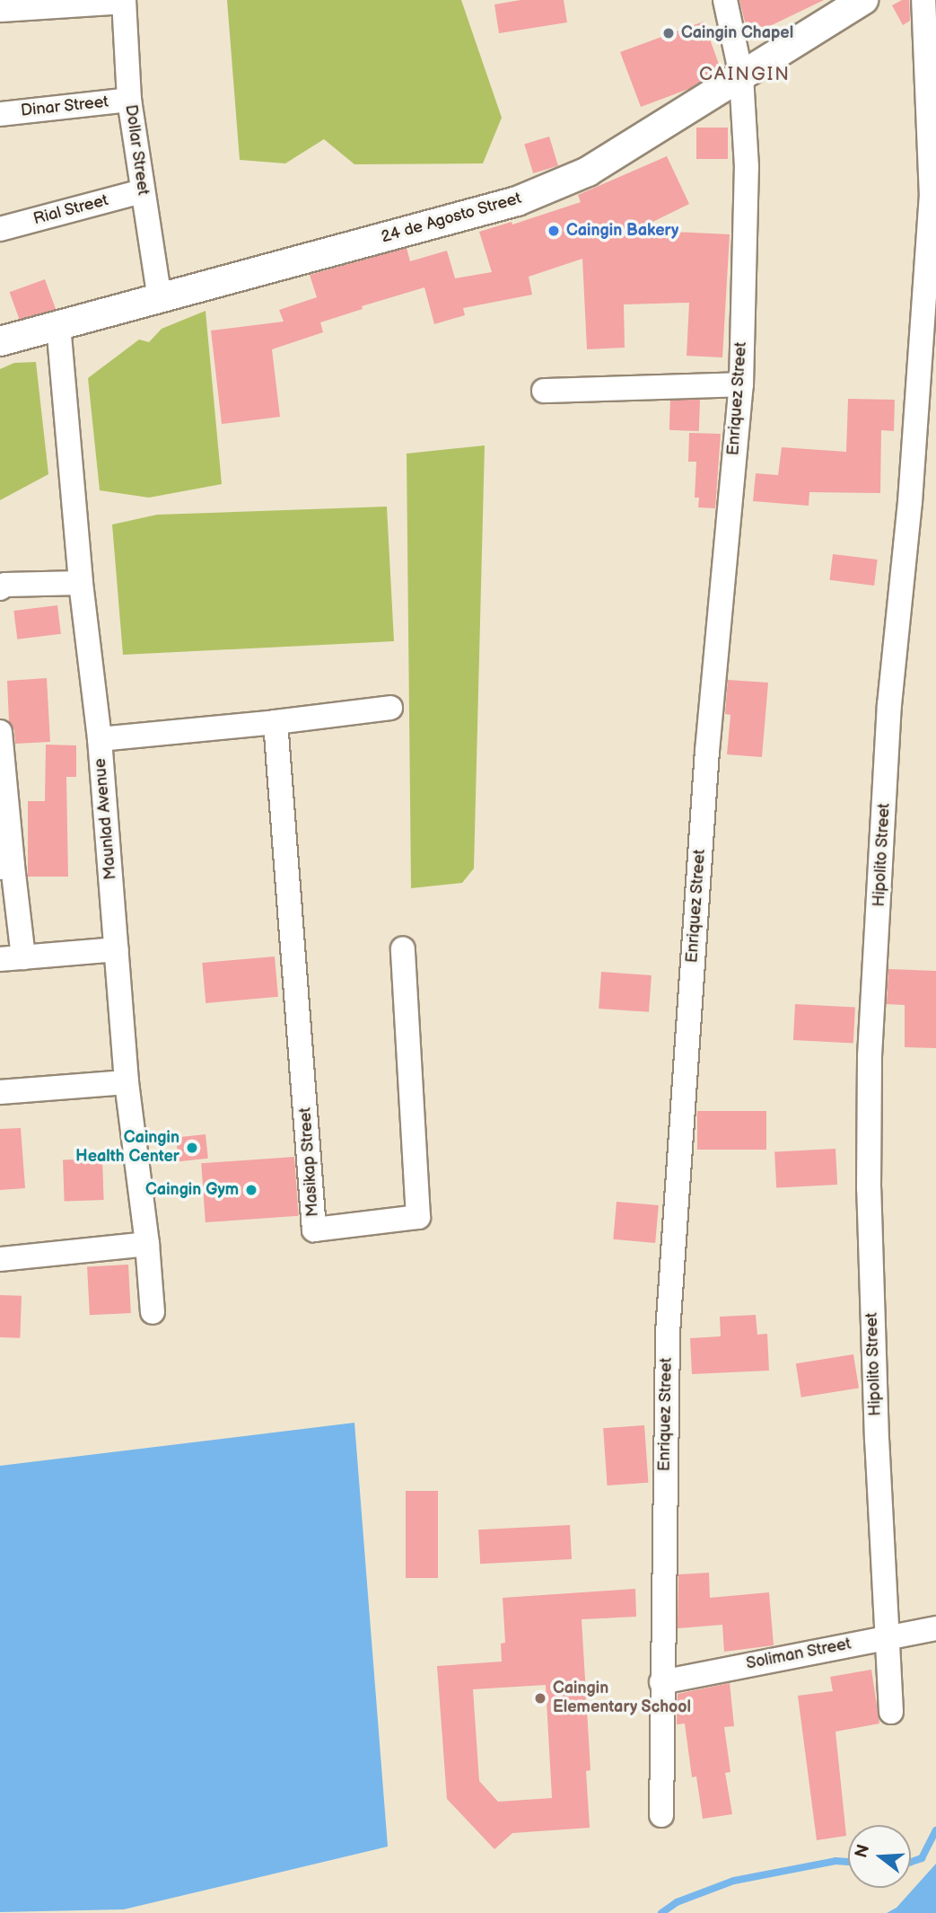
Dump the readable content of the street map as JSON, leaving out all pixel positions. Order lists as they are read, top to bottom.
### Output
{
  "streets": {
    "street": [
      "Dinar Street",
      "Dollar Street",
      "Rial Street",
      "24 de Agosto Street",
      "Enriquez Street",
      "Maunlad Avenue",
      "Hipolito Street",
      "Masikap Street",
      "Soliman Street"
    ]
  },
  "crossings": [
    ["Dinar Street", "Dollar Street"],
    ["Dollar Street", "Rial Street"],
    ["Dollar Street", "24 de Agosto Street"],
    ["24 de Agosto Street", "Enriquez Street"],
    ["24 de Agosto Street", "Maunlad Avenue"],
    ["Enriquez Street", "Soliman Street"],
    ["Hipolito Street", "Soliman Street"]
  ],
  "districts": ["CAINGIN"],
  "places": [
    "Caingin Chapel",
    "Caingin Bakery",
    "Caingin Health Center",
    "Caingin Gym",
    "Caingin Elementary School"
  ],
  "north": "left"
}
